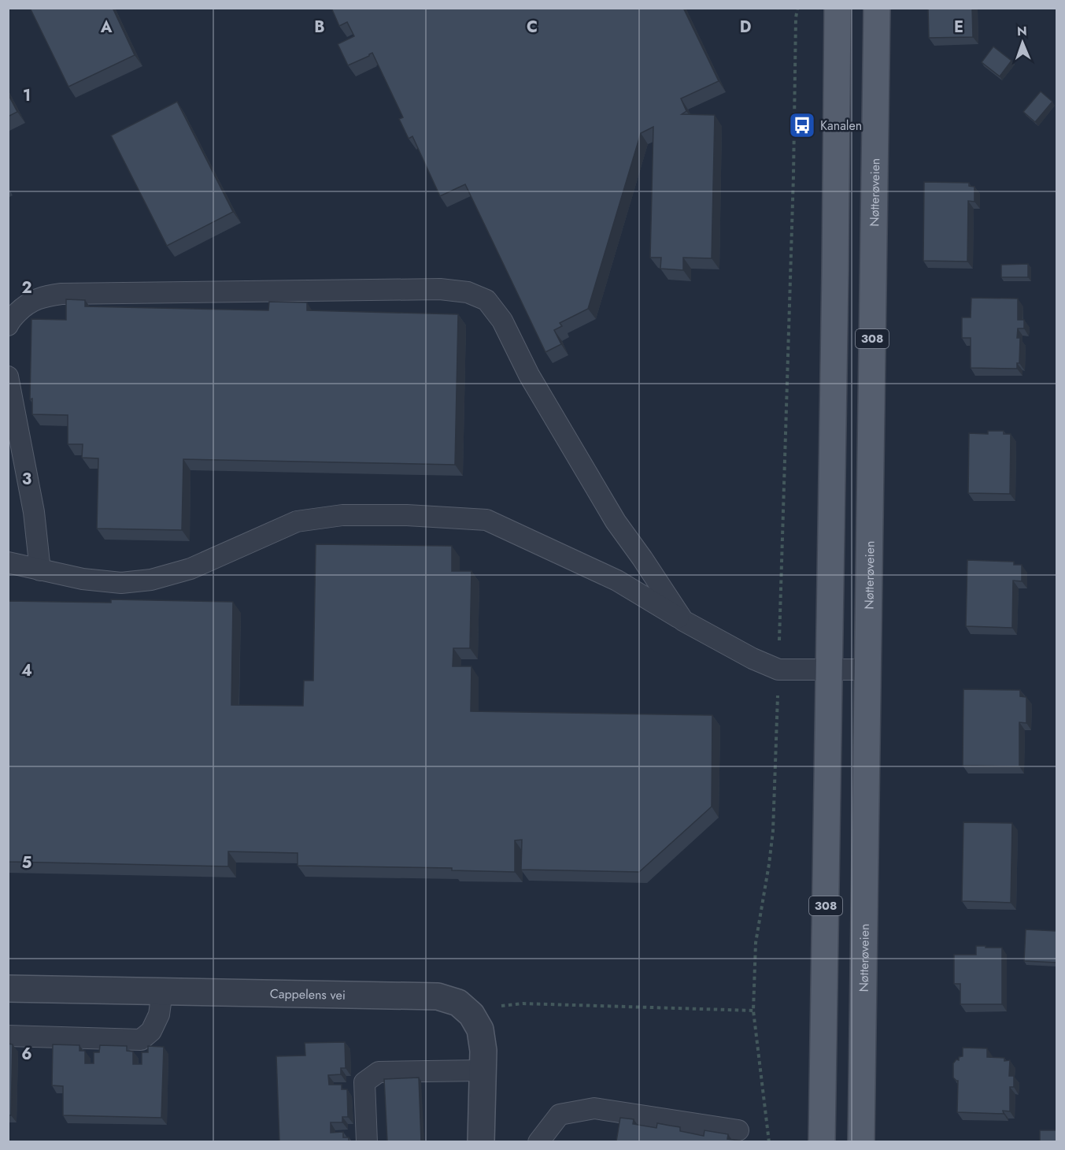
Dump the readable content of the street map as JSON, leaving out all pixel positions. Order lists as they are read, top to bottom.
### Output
{
  "streets": {
    "main road": ["Nøtterøveien", "308"],
    "street": ["Cappelens vei"]
  },
  "places": {
    "bus stop": ["Kanalen"]
  },
  "north": "top",
  "grid": {
    "columns": [
      "A",
      "B",
      "C",
      "D",
      "E"
    ],
    "rows": [
      "1",
      "2",
      "3",
      "4",
      "5",
      "6"
    ]
  }
}
